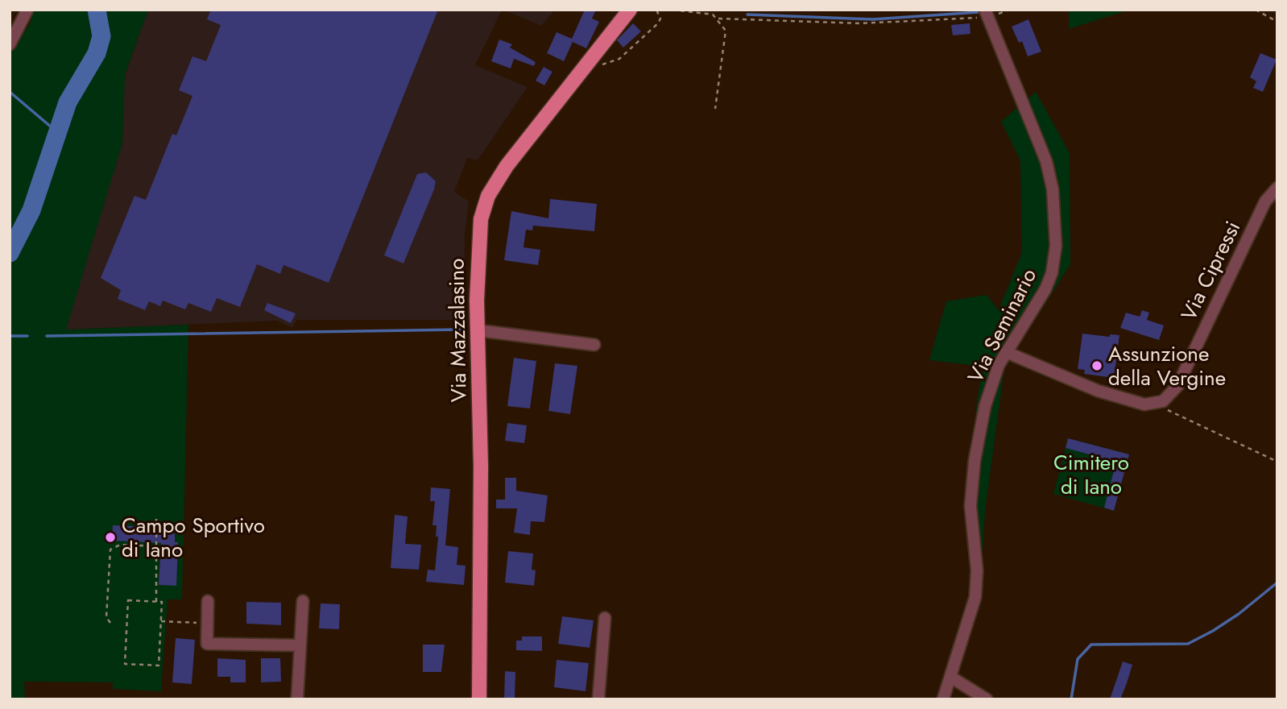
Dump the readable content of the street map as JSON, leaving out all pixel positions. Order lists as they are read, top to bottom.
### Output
{
  "streets": {
    "main road": ["Via Mazzalasino"],
    "street": ["Via Cipressi", "Via Seminario"]
  },
  "parks": ["Cimitero di Iano"],
  "places": ["Assunzione della Vergine", "Campo Sportivo di Iano"]
}
